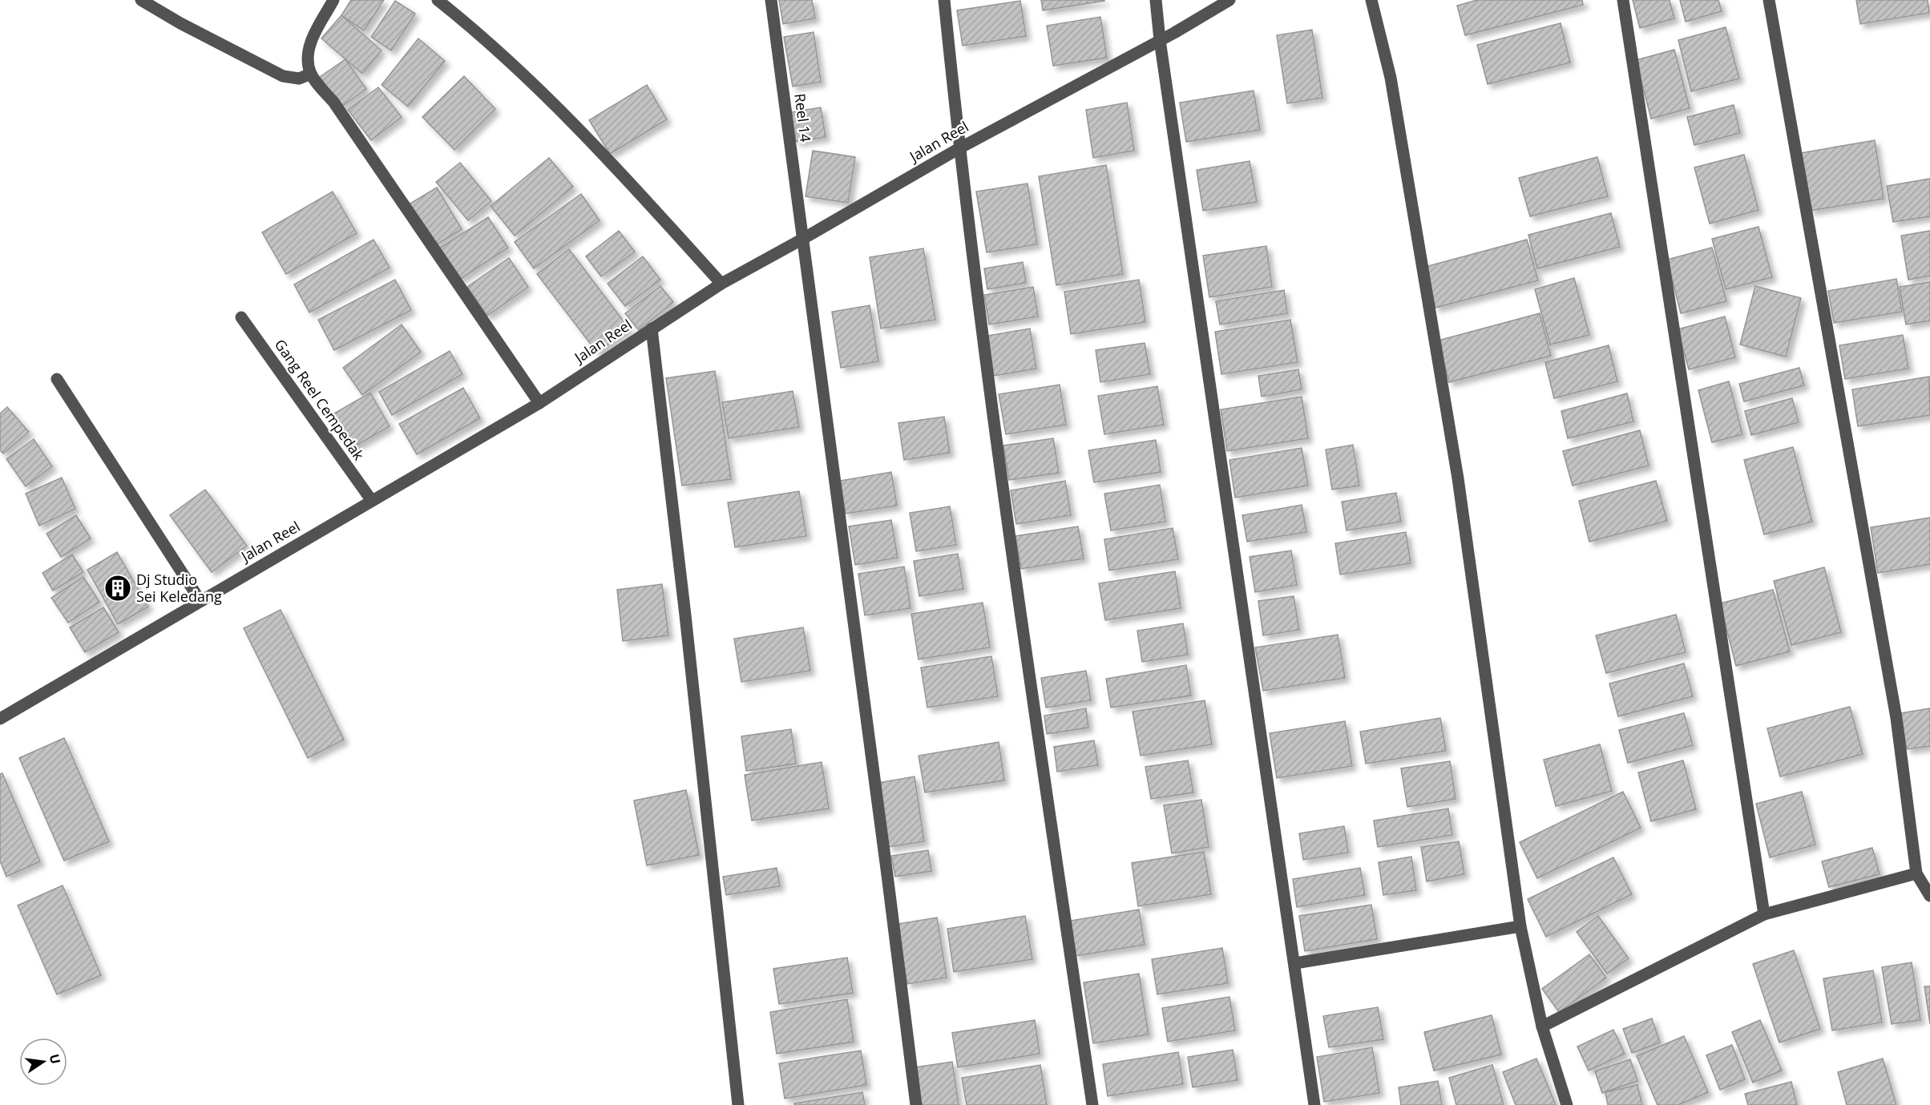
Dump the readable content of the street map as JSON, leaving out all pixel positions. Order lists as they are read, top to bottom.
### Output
{
  "streets": {
    "street": ["Reel 14", "Jalan Reel", "Gang Reel Cempedak"]
  },
  "crossings": [
    ["Reel 14", "Jalan Reel"],
    ["Jalan Reel", "Gang Reel Cempedak"]
  ],
  "places": {
    "building": ["Dj Studio Sei Keledang"]
  },
  "north": "right"
}
